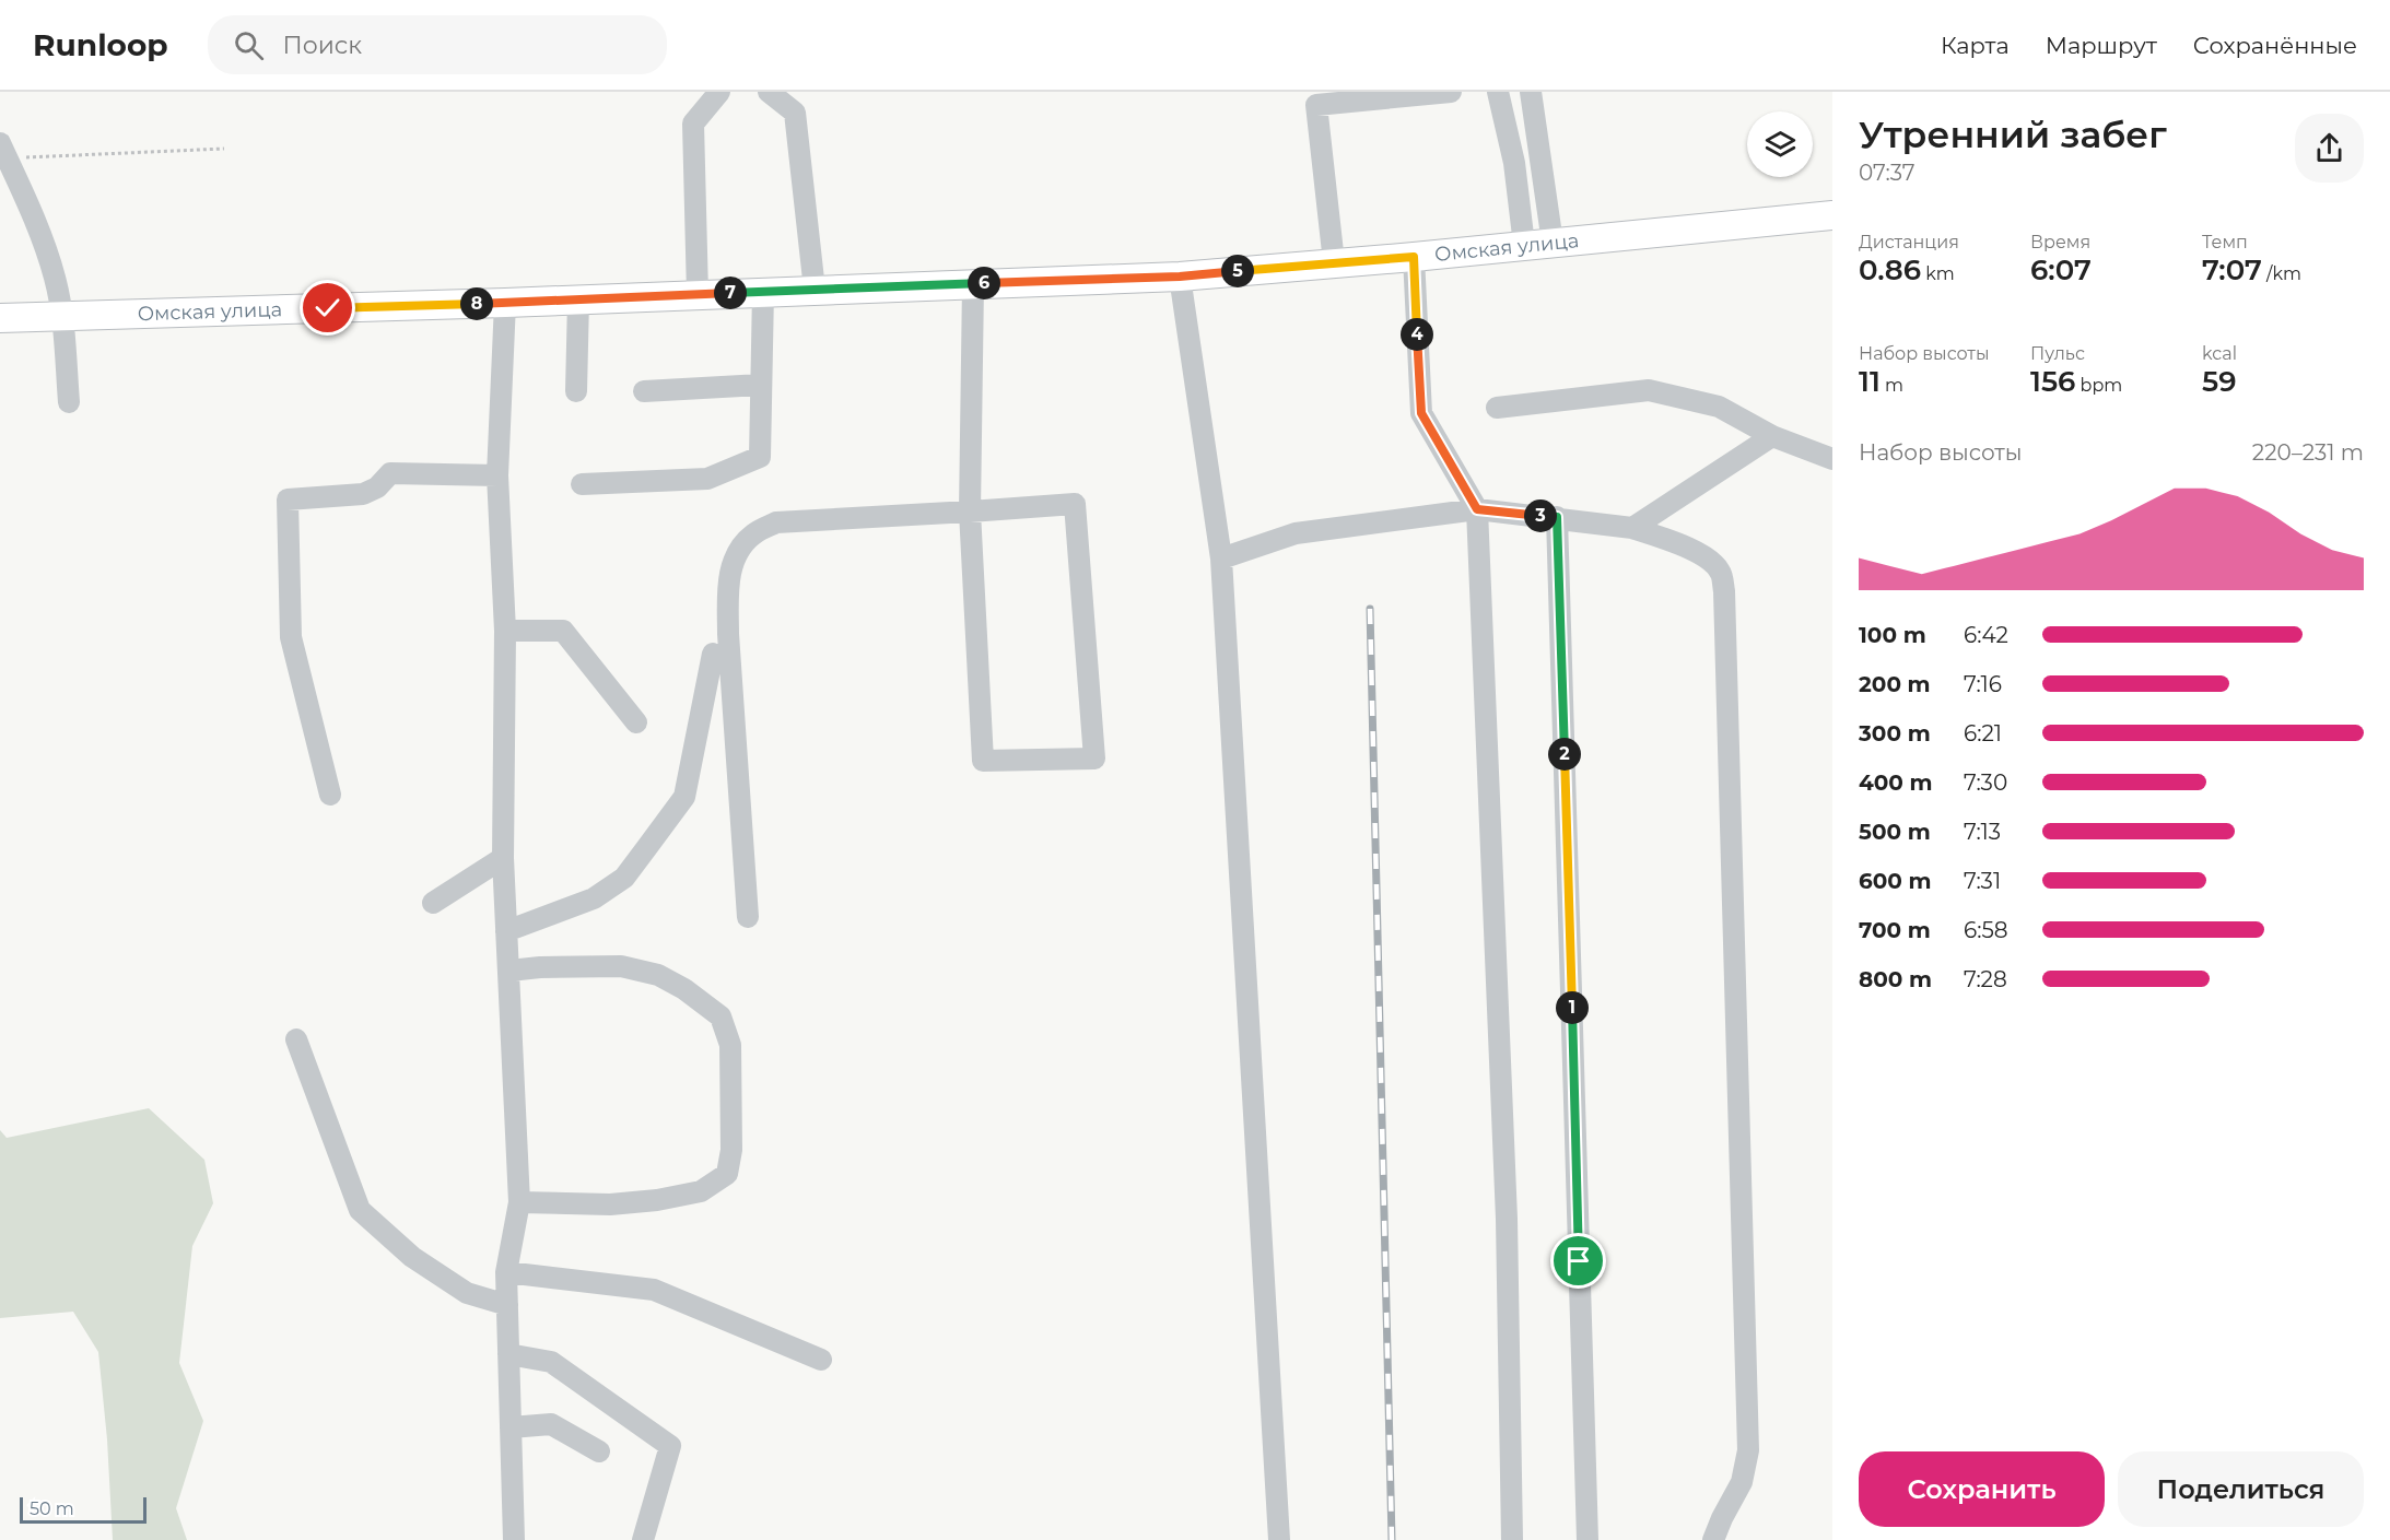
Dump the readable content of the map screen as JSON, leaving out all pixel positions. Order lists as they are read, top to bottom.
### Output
{
  "streets": {
    "main road": ["Омская улица"]
  },
  "scale_bar": "50 m",
  "page": {
    "header": "Runloop",
    "search": "Поиск",
    "nav": ["Карта", "Маршрут", "Сохранённые"],
    "heading": ["Утренний забег", "07:37"],
    "stats": [
      ["Дистанция", "0.86 km"],
      ["Время", "6:07"],
      ["Темп", "7:07 /km"],
      ["Набор высоты", "11 m"],
      ["Пульс", "156 bpm"],
      ["kcal", "59"]
    ],
    "pins": [
      "5",
      "6",
      "7",
      "8",
      "4",
      "3",
      "2",
      "1"
    ],
    "chart": ["Набор высоты", "220–231 m"],
    "list": [
      {
        "name": "100 m",
        "note": "6:42"
      },
      {
        "name": "200 m",
        "note": "7:16"
      },
      {
        "name": "300 m",
        "note": "6:21"
      },
      {
        "name": "400 m",
        "note": "7:30"
      },
      {
        "name": "500 m",
        "note": "7:13"
      },
      {
        "name": "600 m",
        "note": "7:31"
      },
      {
        "name": "700 m",
        "note": "6:58"
      },
      {
        "name": "800 m",
        "note": "7:28"
      }
    ],
    "buttons": ["Сохранить", "Поделиться"],
    "scale": "50 m"
  }
}
